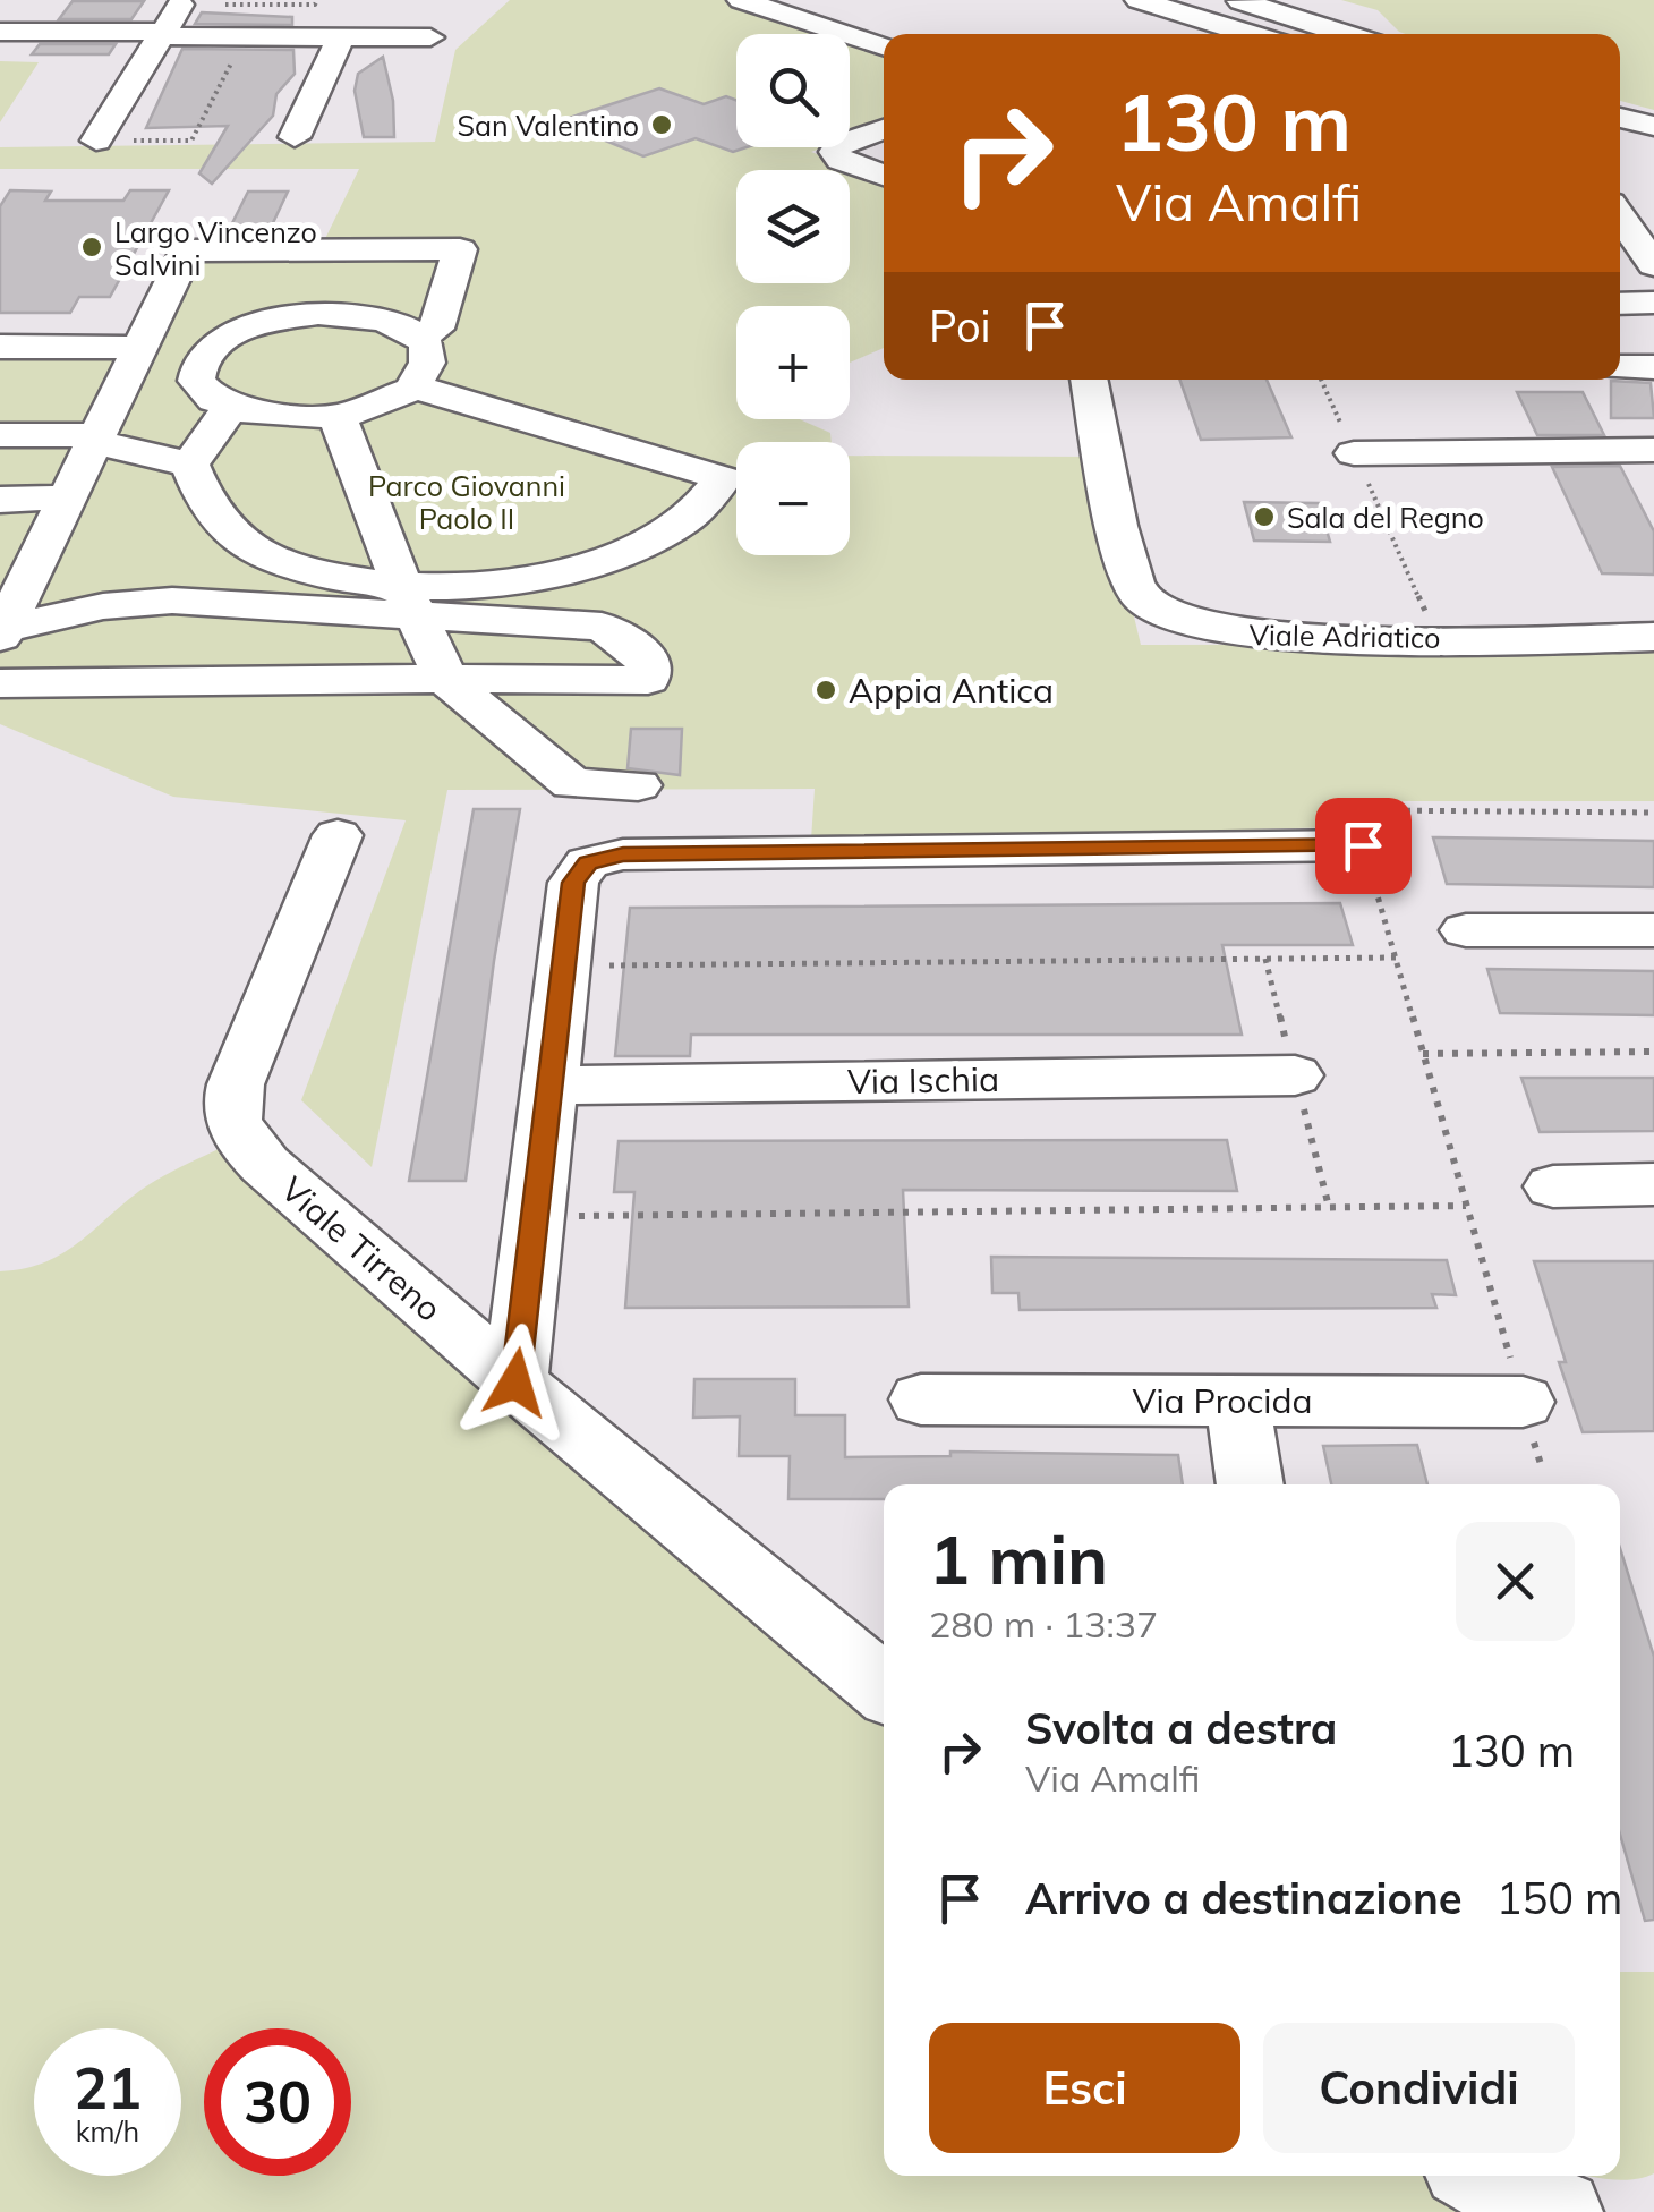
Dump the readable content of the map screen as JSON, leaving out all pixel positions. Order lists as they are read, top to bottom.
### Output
{
  "streets": {
    "street": [
      "Viale Adriatico",
      "Via Ischia",
      "Viale Tirreno",
      "Via Procida"
    ]
  },
  "parks": ["Parco Giovanni Paolo II"],
  "places": [
    "San Valentino",
    "Largo Vincenzo Salvini",
    "Sala del Regno",
    "Appia Antica"
  ],
  "page": {
    "map_buttons": ["+", "−"],
    "turn": ["130 m", "Via Amalfi"],
    "then": "Poi",
    "heading": ["1 min", "280 m · 13:37"],
    "list": [
      {
        "name": "Svolta a destra",
        "note": "Via Amalfi",
        "value": "130 m"
      },
      {
        "name": "Arrivo a destinazione",
        "value": "150 m"
      }
    ],
    "buttons": ["Esci", "Condividi"],
    "speed": "21 km/h",
    "limit": "30"
  }
}
